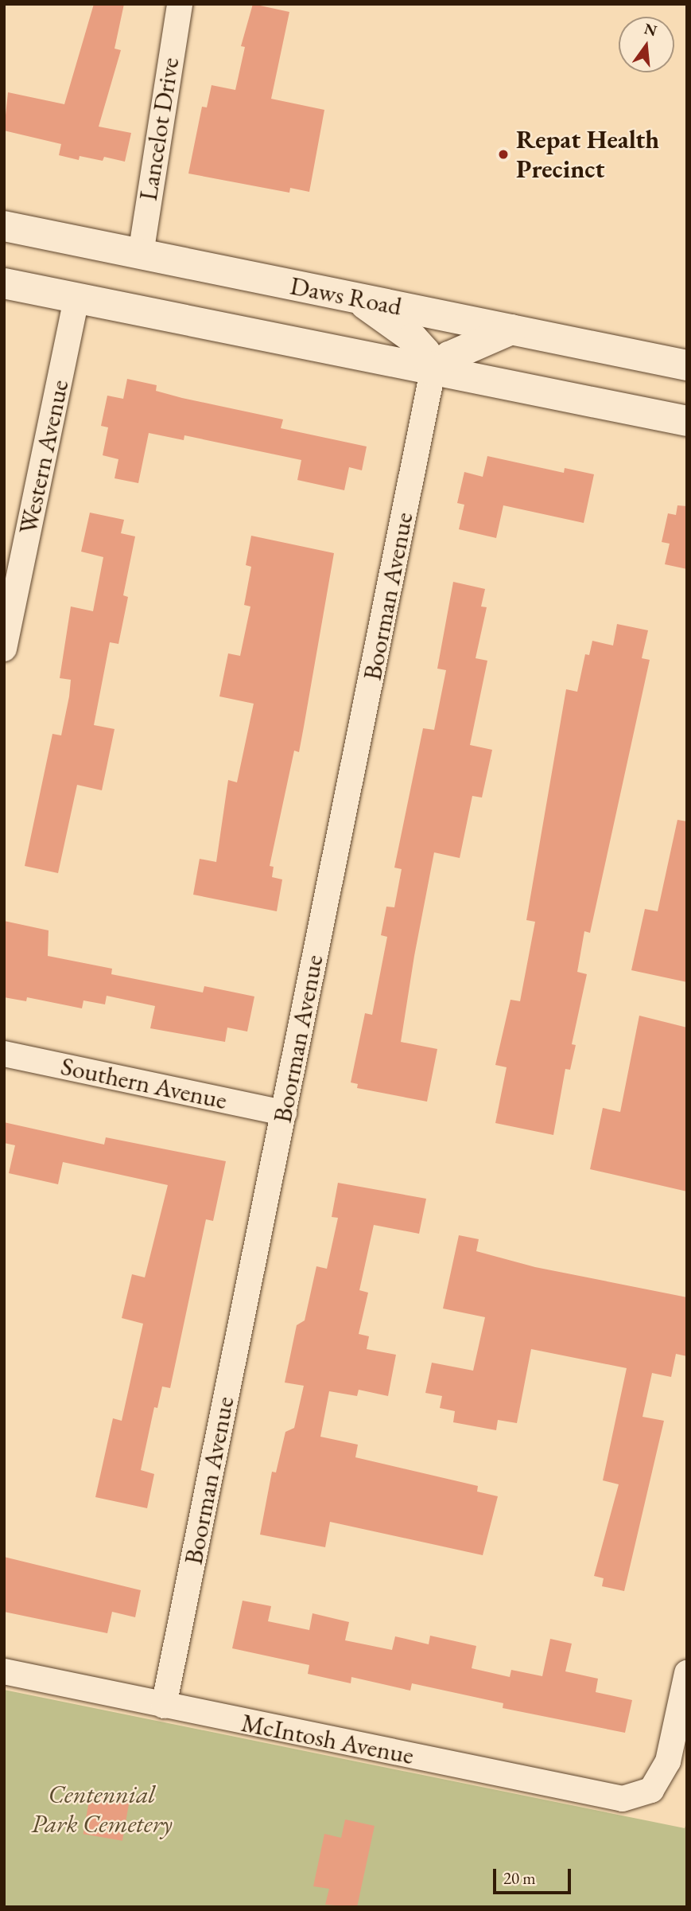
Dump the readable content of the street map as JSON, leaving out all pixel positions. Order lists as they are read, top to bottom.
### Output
{
  "streets": {
    "main road": ["Daws Road"],
    "street": [
      "Lancelot Drive",
      "Western Avenue",
      "Boorman Avenue",
      "Southern Avenue",
      "McIntosh Avenue"
    ]
  },
  "crossings": [
    ["Lancelot Drive", "Daws Road"],
    ["Boorman Avenue", "Southern Avenue"],
    ["Boorman Avenue", "McIntosh Avenue"]
  ],
  "parks": ["Centennial Park Cemetery"],
  "places": ["Repat Health Precinct"],
  "scale_bar": "20 m",
  "north": "top"
}
